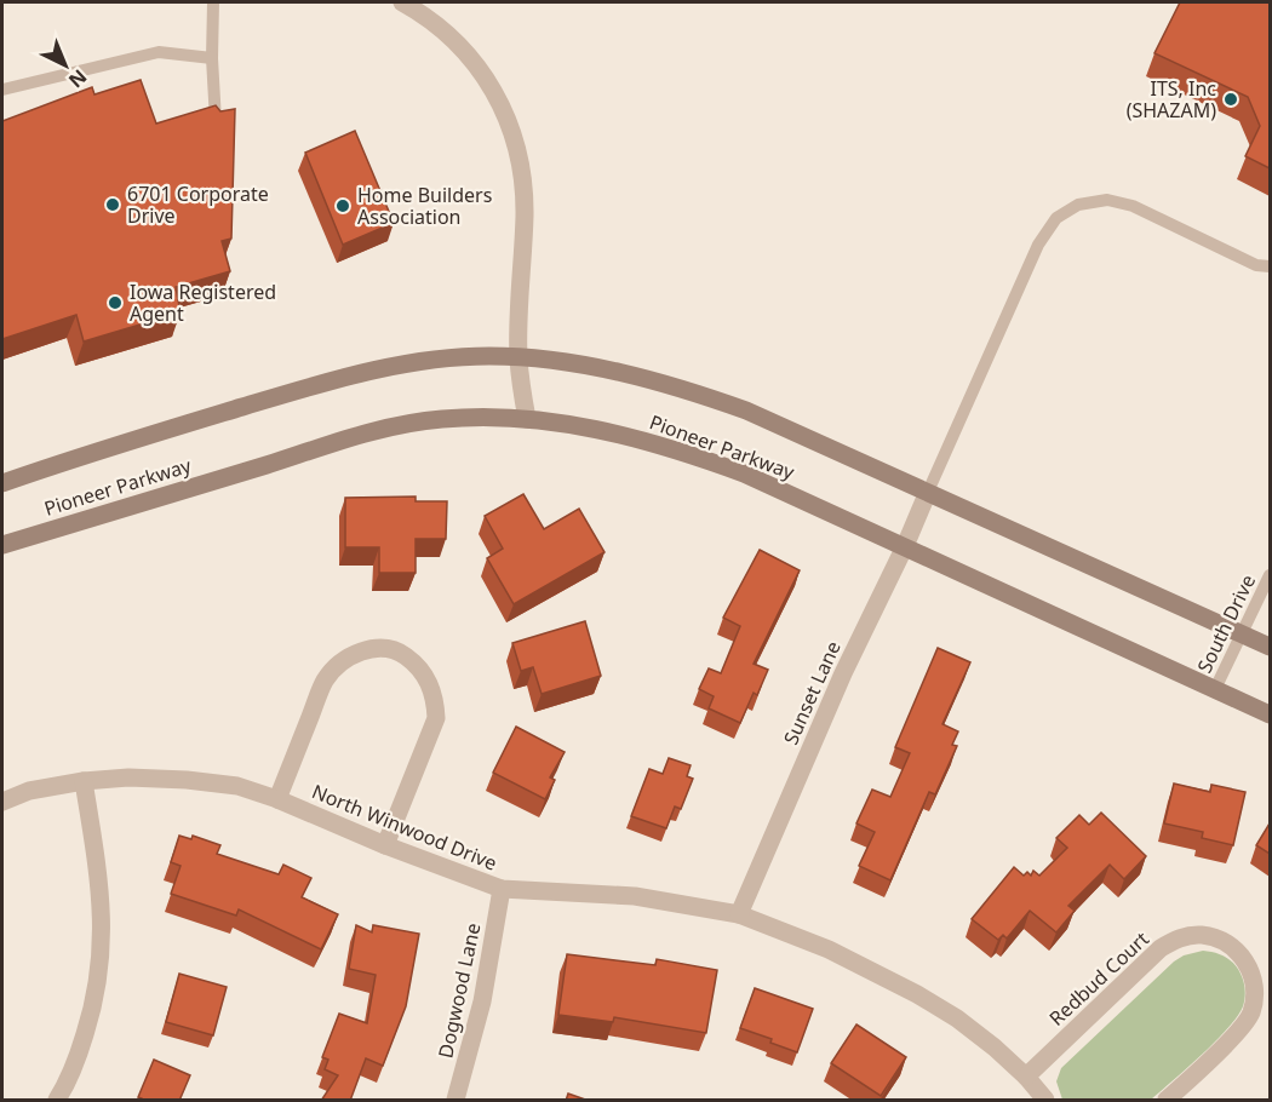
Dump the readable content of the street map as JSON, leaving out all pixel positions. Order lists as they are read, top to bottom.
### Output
{
  "streets": {
    "street": [
      "Pioneer Parkway",
      "Sunset Lane",
      "North Winwood Drive",
      "Redbud Court",
      "Dogwood Lane"
    ],
    "lane": ["South Drive"]
  },
  "crossings": [
    ["Pioneer Parkway", "South Drive"],
    ["Pioneer Parkway", "Sunset Lane"],
    ["Sunset Lane", "North Winwood Drive"],
    ["North Winwood Drive", "Redbud Court"],
    ["North Winwood Drive", "Dogwood Lane"]
  ],
  "places": [
    "ITS, Inc (SHAZAM)",
    "6701 Corporate Drive",
    "Home Builders Association",
    "Iowa Registered Agent"
  ],
  "north": "bottom right"
}
